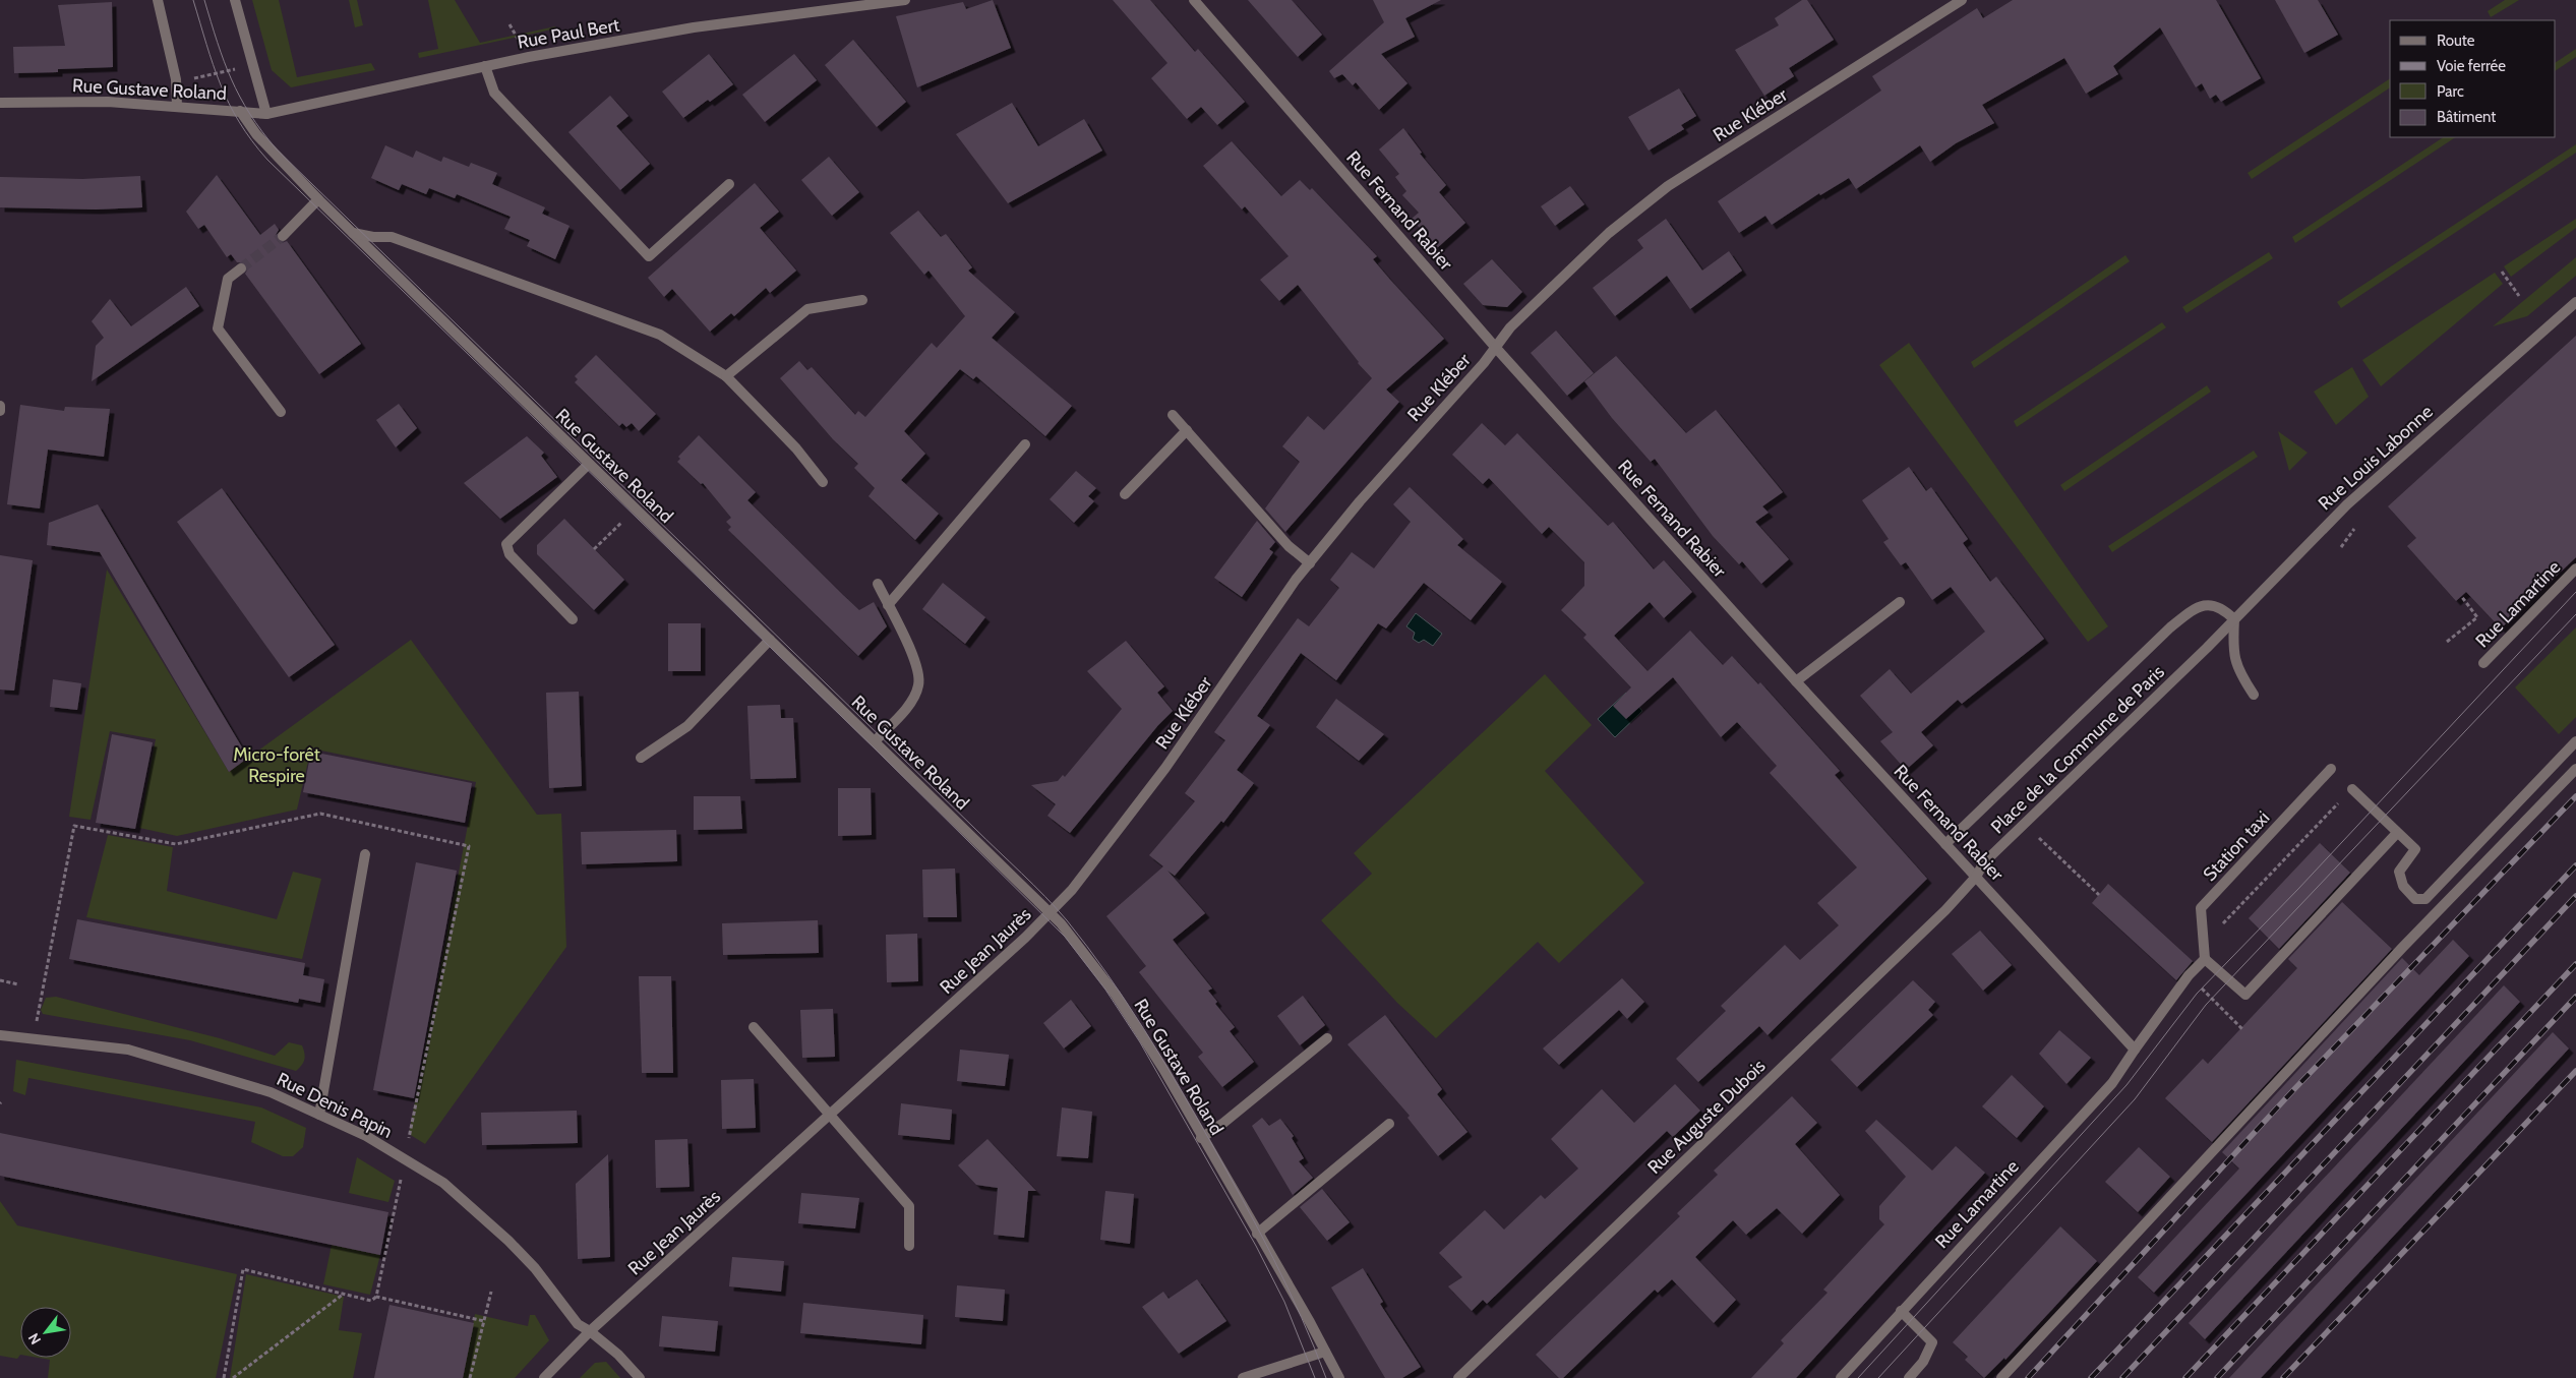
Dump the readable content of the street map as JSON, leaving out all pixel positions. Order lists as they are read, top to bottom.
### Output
{
  "streets": {
    "street": [
      "Rue Paul Bert",
      "Rue Gustave Roland",
      "Rue Kléber",
      "Rue Fernand Rabier",
      "Rue Louis Labonne",
      "Rue Lamartine",
      "Place de la Commune de Paris",
      "Station taxi",
      "Rue Jean Jaurès",
      "Rue Denis Papin",
      "Rue Auguste Dubois"
    ]
  },
  "crossings": [
    ["Rue Paul Bert", "Rue Gustave Roland"],
    ["Rue Gustave Roland", "Rue Kléber"],
    ["Rue Gustave Roland", "Rue Jean Jaurès"],
    ["Rue Kléber", "Rue Fernand Rabier"],
    ["Rue Kléber", "Rue Jean Jaurès"],
    ["Rue Fernand Rabier", "Rue Lamartine"],
    ["Rue Fernand Rabier", "Place de la Commune de Paris"],
    ["Rue Fernand Rabier", "Rue Auguste Dubois"],
    ["Rue Louis Labonne", "Place de la Commune de Paris"],
    ["Rue Lamartine", "Station taxi"],
    ["Place de la Commune de Paris", "Rue Auguste Dubois"],
    ["Rue Jean Jaurès", "Rue Denis Papin"]
  ],
  "parks": ["Micro-forêt Respire"],
  "legend": [
    "Route",
    "Voie ferrée",
    "Parc",
    "Bâtiment"
  ],
  "north": "bottom left"
}
